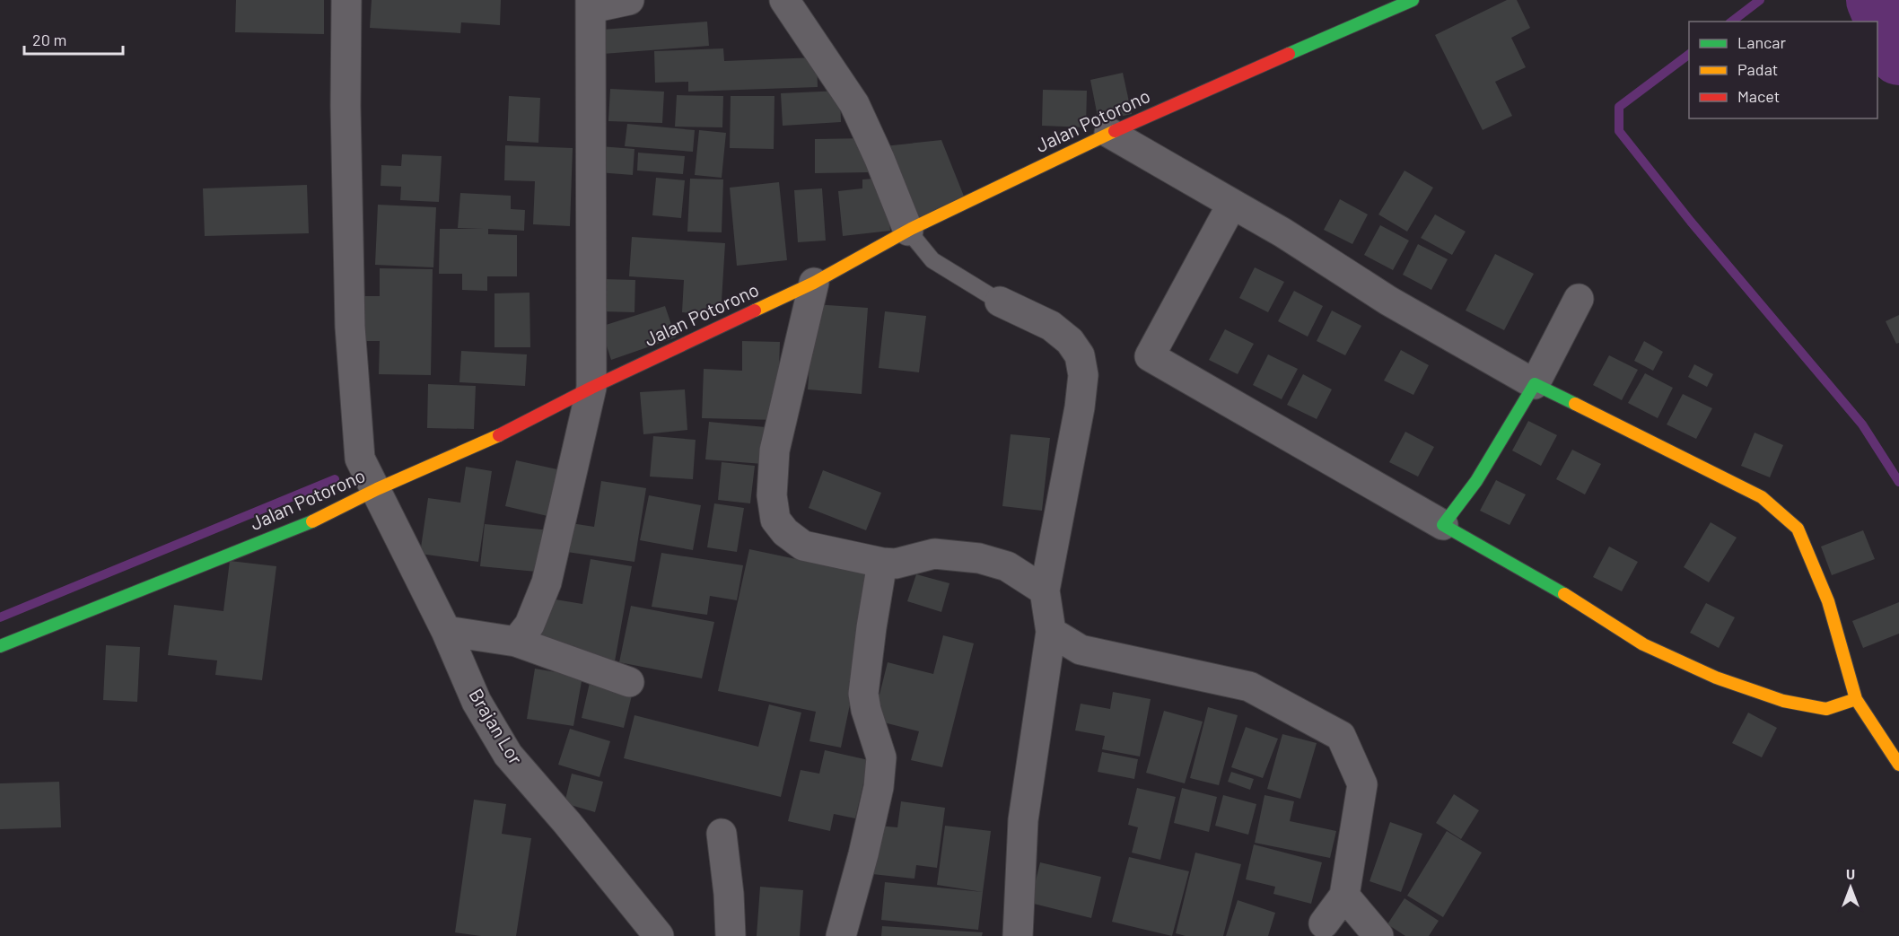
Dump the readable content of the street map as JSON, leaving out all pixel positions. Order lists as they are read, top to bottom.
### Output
{
  "streets": {
    "street": ["Jalan Potorono", "Brajan Lor"]
  },
  "crossings": [
    ["Jalan Potorono", "Brajan Lor"]
  ],
  "legend": ["Lancar", "Padat", "Macet"],
  "scale_bar": "20 m",
  "north": "top"
}
